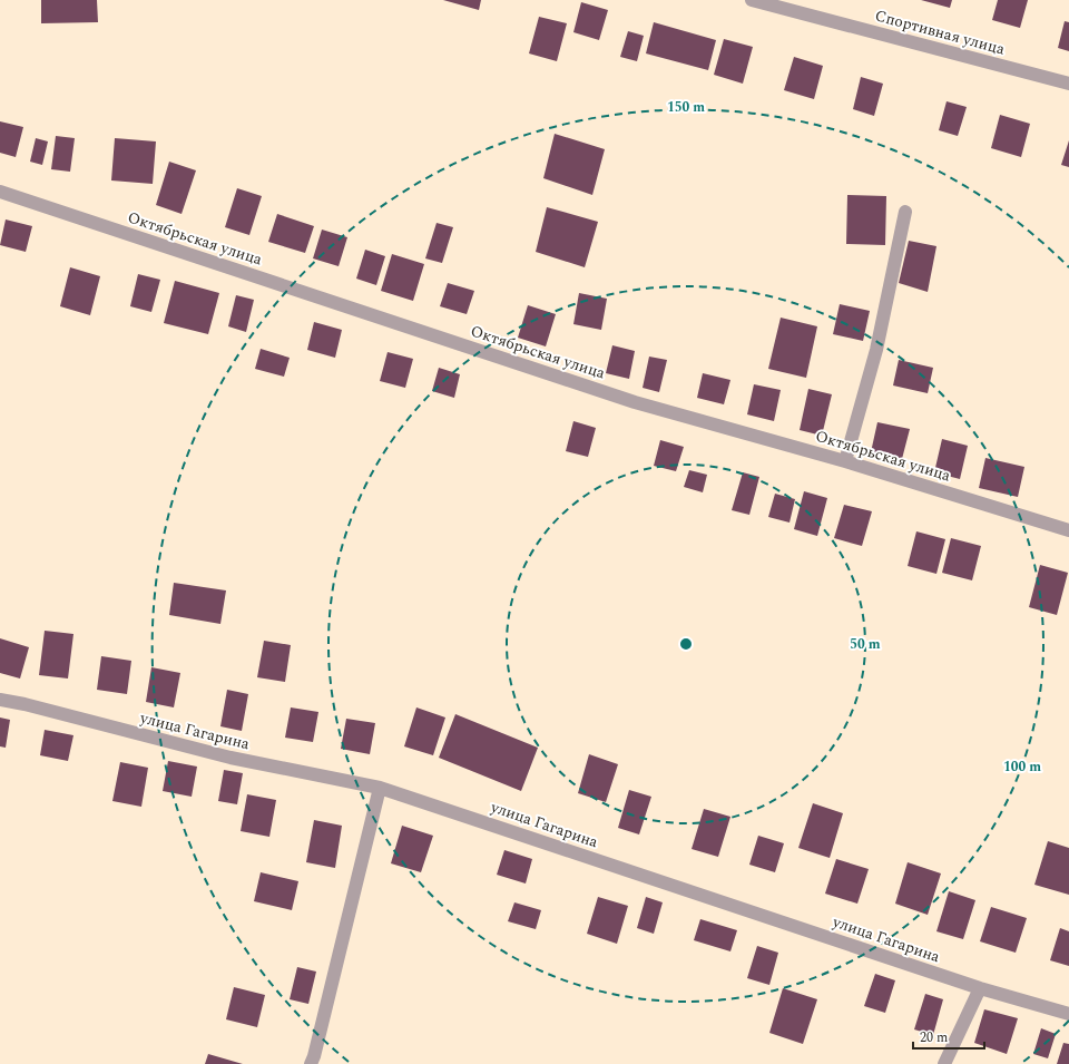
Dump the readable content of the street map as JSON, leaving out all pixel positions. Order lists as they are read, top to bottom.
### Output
{
  "streets": {
    "street": ["Спортивная улица", "Октябрьская улица", "улица Гагарина"]
  },
  "scale_bar": "20 m",
  "rings": ["150 m", "50 m", "100 m"]
}
